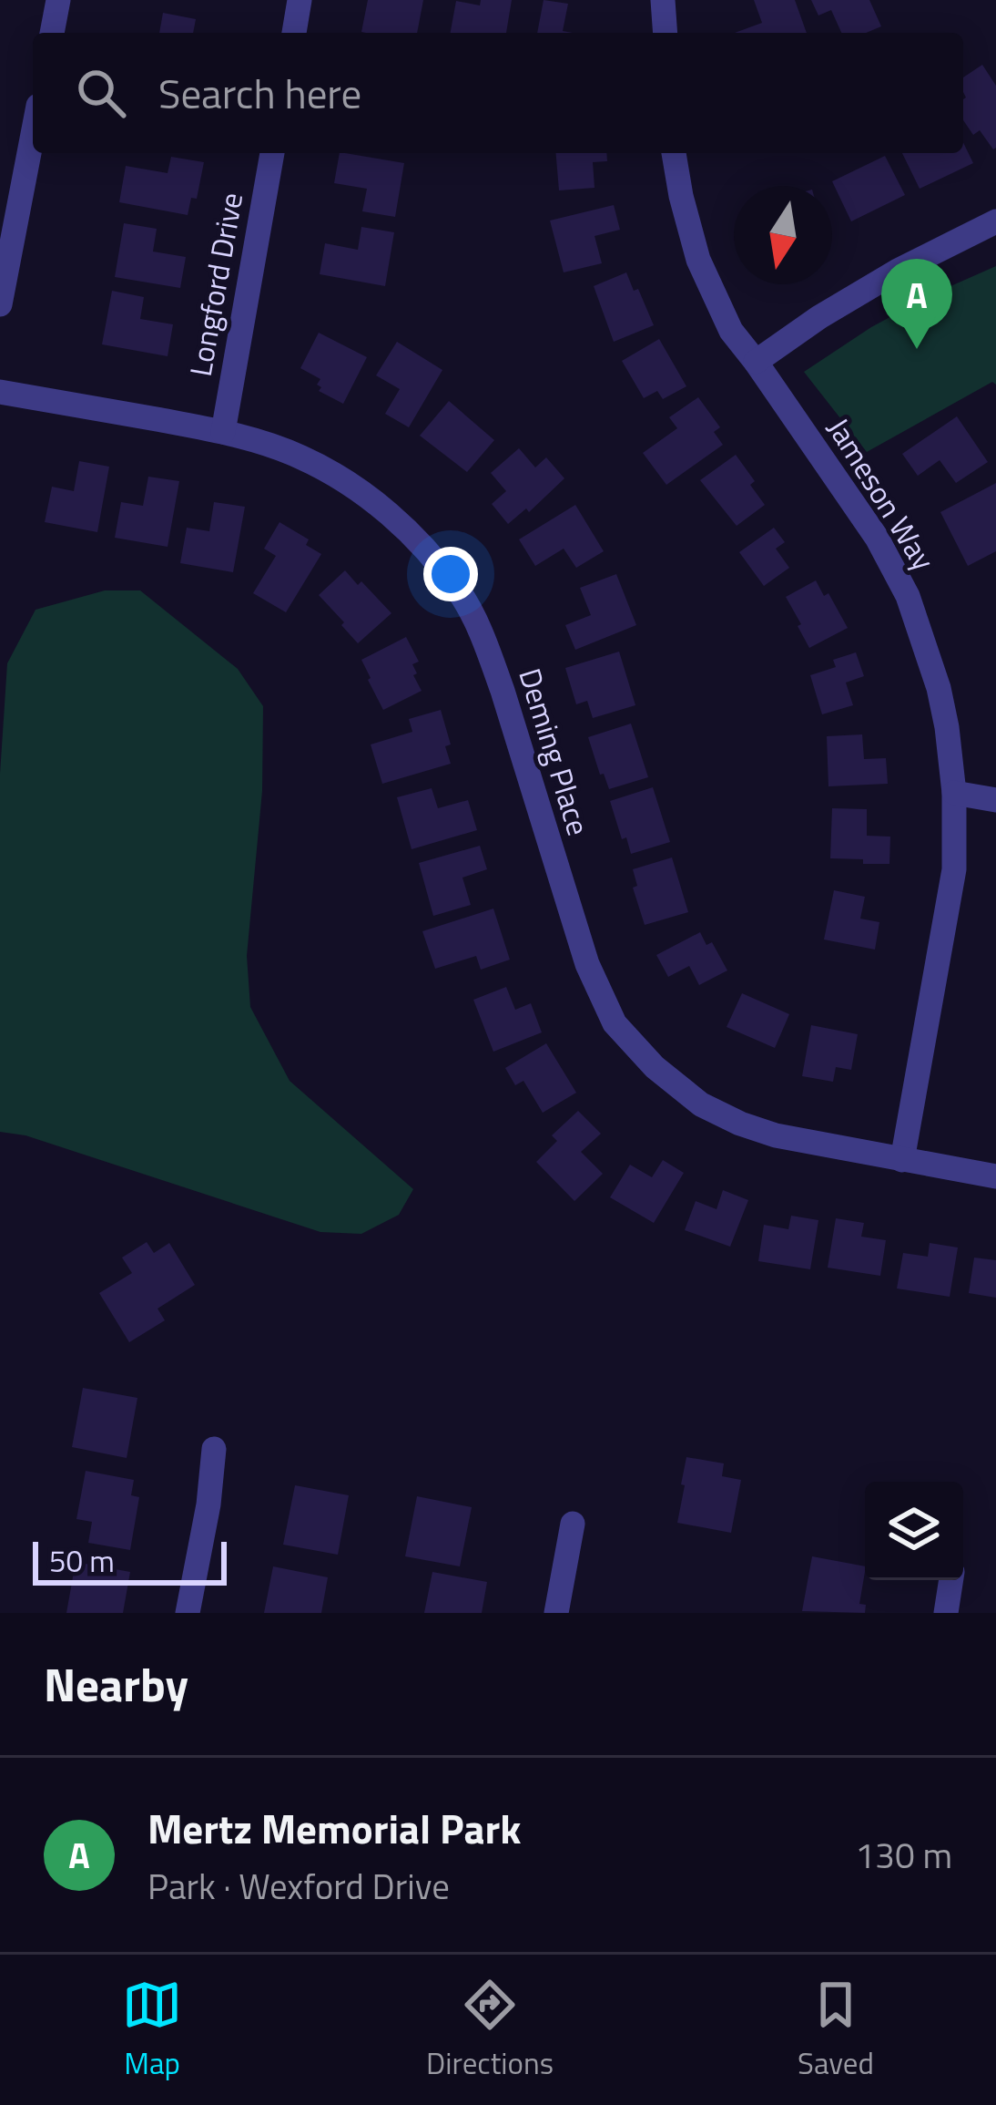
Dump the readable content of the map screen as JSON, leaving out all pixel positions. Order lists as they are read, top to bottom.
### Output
{
  "streets": {
    "street": ["Longford Drive", "Jameson Way", "Deming Place"]
  },
  "crossings": [
    ["Longford Drive", "Deming Place"],
    ["Jameson Way", "Deming Place"]
  ],
  "scale_bar": "50 m",
  "north": "bottom",
  "page": {
    "search": "Search here",
    "pins": "A",
    "scale": "50 m",
    "heading": "Nearby",
    "list": [
      {
        "mark": "A",
        "name": "Mertz Memorial Park",
        "note": "Park · Wexford Drive",
        "value": "130 m"
      }
    ],
    "nav": ["Map", "Directions", "Saved"]
  }
}
